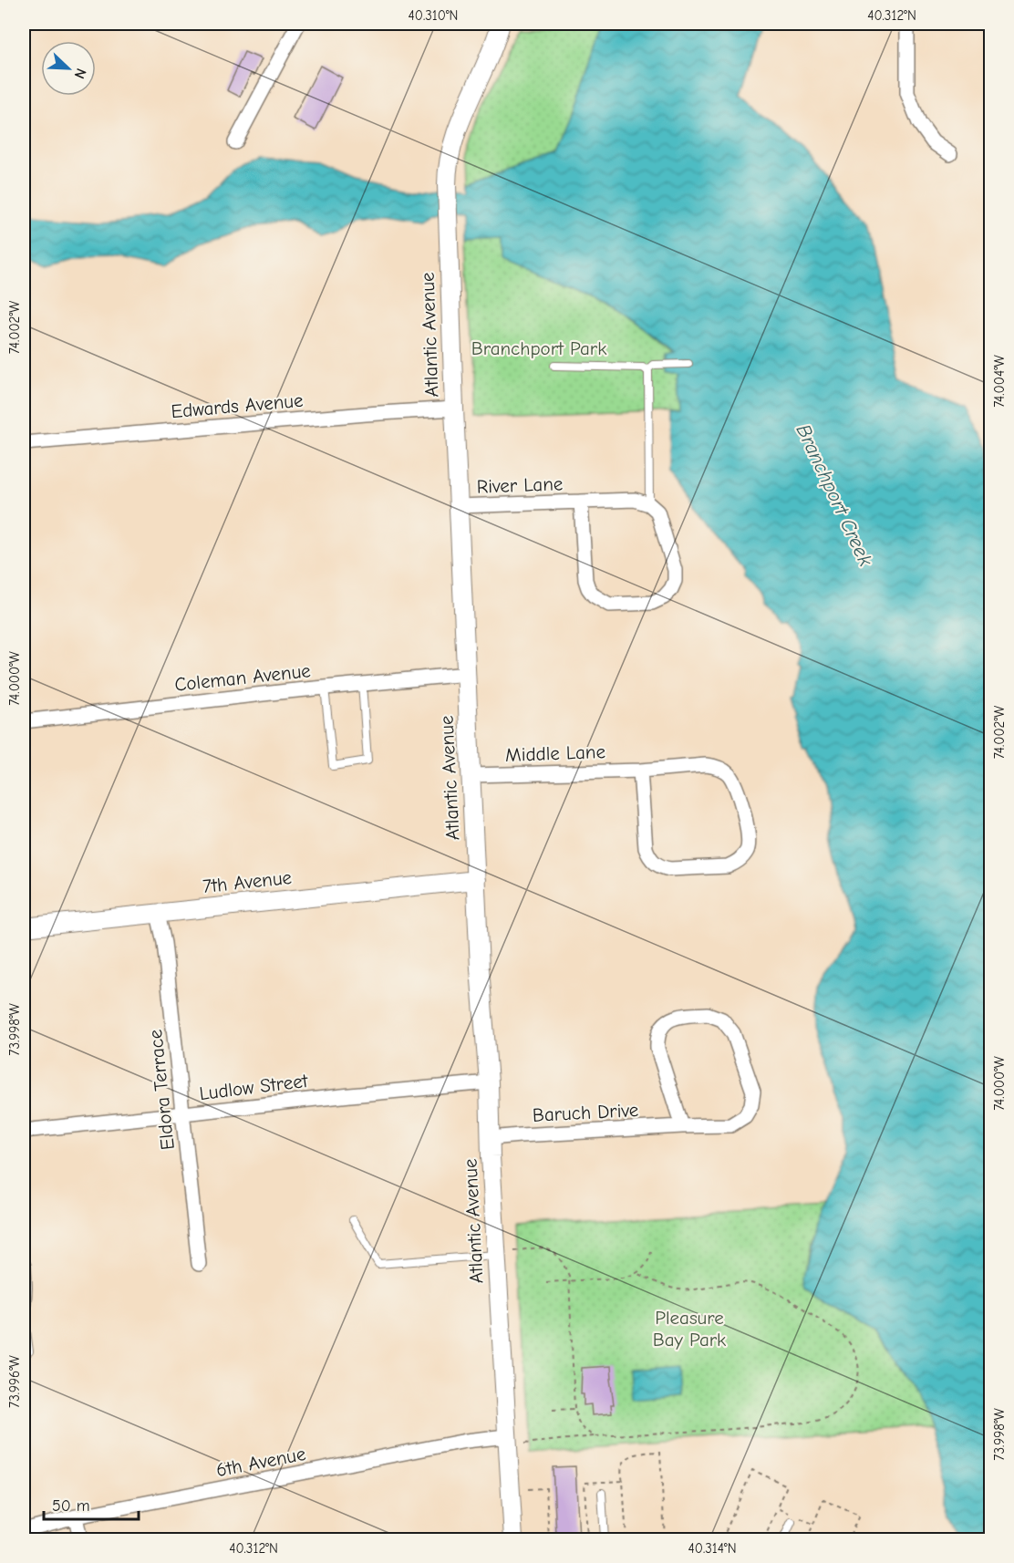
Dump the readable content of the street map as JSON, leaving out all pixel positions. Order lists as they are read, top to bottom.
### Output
{
  "streets": {
    "street": [
      "Atlantic Avenue",
      "Edwards Avenue",
      "River Lane",
      "Coleman Avenue",
      "Middle Lane",
      "7th Avenue",
      "Ludlow Street",
      "Eldora Terrace",
      "Baruch Drive",
      "6th Avenue"
    ]
  },
  "crossings": [
    ["Atlantic Avenue", "Edwards Avenue"],
    ["Atlantic Avenue", "River Lane"],
    ["Atlantic Avenue", "Coleman Avenue"],
    ["Atlantic Avenue", "Middle Lane"],
    ["Atlantic Avenue", "7th Avenue"],
    ["Atlantic Avenue", "Ludlow Street"],
    ["Atlantic Avenue", "Baruch Drive"],
    ["Atlantic Avenue", "6th Avenue"],
    ["7th Avenue", "Eldora Terrace"],
    ["Ludlow Street", "Eldora Terrace"]
  ],
  "water": ["Branchport Creek"],
  "parks": ["Branchport Park", "Pleasure Bay Park"],
  "scale_bar": "50 m",
  "north": "bottom right",
  "coordinates": [
    "40.310°N",
    "40.312°N",
    "74.002°W",
    "74.004°W",
    "74.000°W",
    "73.998°W",
    "73.996°W",
    "40.314°N"
  ]
}
